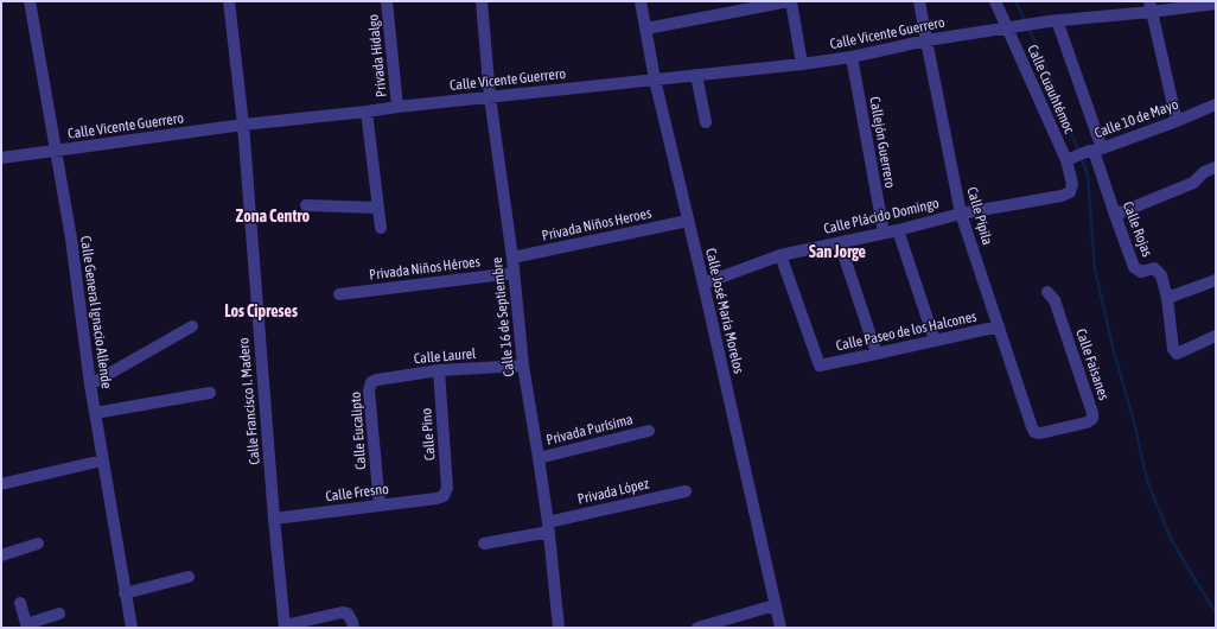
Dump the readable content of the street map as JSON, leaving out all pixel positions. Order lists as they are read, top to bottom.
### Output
{
  "streets": {
    "street": [
      "Calle Vicente Guerrero",
      "Privada Hidalgo",
      "Calle Cuauhtémoc",
      "Calle 10 de Mayo",
      "Callejón Guerrero",
      "Calle Plácido Domingo",
      "Calle Pípila",
      "Privada Niños Heroes",
      "Calle Rojas",
      "Privada Niños Héroes",
      "Calle José María Morelos",
      "Calle General Ignacio Allende",
      "Calle 16 de Septiembre",
      "Calle Paseo de los Halcones",
      "Calle Laurel",
      "Calle Faisanes",
      "Calle Francisco I. Madero",
      "Privada Purísima",
      "Calle Eucalipto",
      "Calle Pino",
      "Privada López",
      "Calle Fresno"
    ]
  },
  "crossings": [
    ["Calle Vicente Guerrero", "Privada Hidalgo"],
    ["Calle Vicente Guerrero", "Calle Cuauhtémoc"],
    ["Calle Vicente Guerrero", "Callejón Guerrero"],
    ["Calle Vicente Guerrero", "Calle Pípila"],
    ["Calle Vicente Guerrero", "Calle José María Morelos"],
    ["Calle Vicente Guerrero", "Calle General Ignacio Allende"],
    ["Calle Vicente Guerrero", "Calle 16 de Septiembre"],
    ["Calle Vicente Guerrero", "Calle Francisco I. Madero"],
    ["Calle Cuauhtémoc", "Calle 10 de Mayo"],
    ["Calle Cuauhtémoc", "Calle Plácido Domingo"],
    ["Calle Cuauhtémoc", "Calle Rojas"],
    ["Calle 10 de Mayo", "Calle Rojas"],
    ["Callejón Guerrero", "Calle Plácido Domingo"],
    ["Calle Plácido Domingo", "Calle Pípila"],
    ["Calle Plácido Domingo", "Calle José María Morelos"],
    ["Calle Plácido Domingo", "Calle Paseo de los Halcones"],
    ["Calle Pípila", "Calle Paseo de los Halcones"],
    ["Calle Pípila", "Calle Faisanes"],
    ["Privada Niños Heroes", "Calle José María Morelos"],
    ["Privada Niños Heroes", "Calle 16 de Septiembre"],
    ["Privada Niños Héroes", "Calle 16 de Septiembre"],
    ["Calle 16 de Septiembre", "Calle Laurel"],
    ["Calle 16 de Septiembre", "Privada Purísima"],
    ["Calle 16 de Septiembre", "Privada López"],
    ["Calle Laurel", "Calle Eucalipto"],
    ["Calle Laurel", "Calle Pino"],
    ["Calle Francisco I. Madero", "Calle Fresno"],
    ["Calle Eucalipto", "Calle Fresno"],
    ["Calle Pino", "Calle Fresno"]
  ],
  "districts": ["Zona Centro", "San Jorge", "Los Cipreses"]
}
